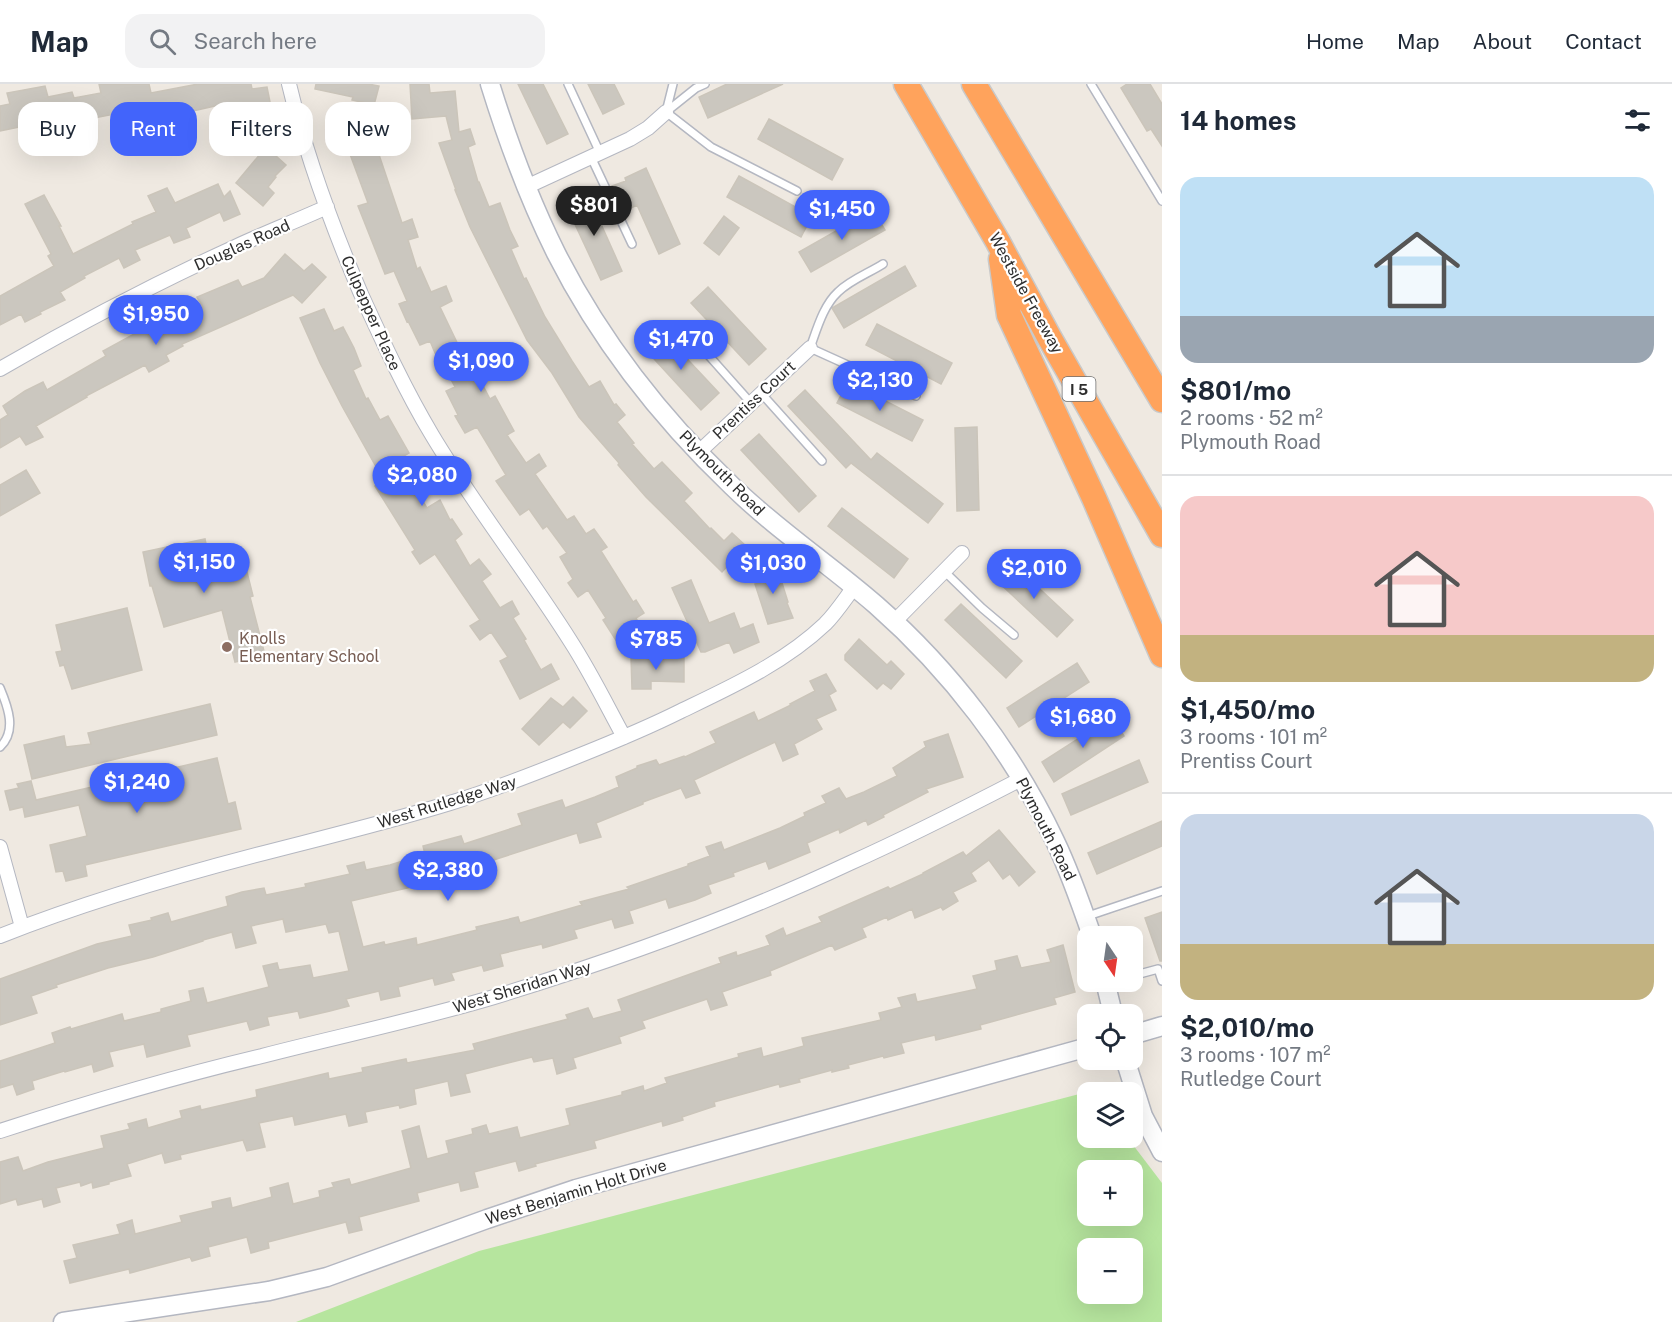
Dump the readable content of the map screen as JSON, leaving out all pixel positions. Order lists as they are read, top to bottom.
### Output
{
  "streets": {
    "highway": ["Westside Freeway", "I 5"],
    "street": [
      "Douglas Road",
      "Culpepper Place",
      "Prentiss Court",
      "Plymouth Road",
      "West Rutledge Way",
      "West Sheridan Way",
      "West Benjamin Holt Drive"
    ]
  },
  "crossings": [
    ["Douglas Road", "Culpepper Place"],
    ["Culpepper Place", "West Rutledge Way"],
    ["Prentiss Court", "Plymouth Road"],
    ["Plymouth Road", "West Rutledge Way"],
    ["Plymouth Road", "West Sheridan Way"]
  ],
  "places": ["Knolls Elementary School"],
  "north": "bottom",
  "page": {
    "header": "Map",
    "search": "Search here",
    "nav": [
      "Home",
      "Map",
      "About",
      "Contact"
    ],
    "heading": "14 homes",
    "chip": [
      "Buy",
      "Rent",
      "Filters",
      "New"
    ],
    "list": [
      {
        "name": "$801/mo",
        "note": "2 rooms · 52 m² · Plymouth Road"
      },
      {
        "name": "$1,450/mo",
        "note": "3 rooms · 101 m² · Prentiss Court"
      },
      {
        "name": "$2,010/mo",
        "note": "3 rooms · 107 m² · Rutledge Court"
      }
    ],
    "price": [
      "$801",
      "$1,450",
      "$1,950",
      "$1,470",
      "$1,090",
      "$2,130",
      "$2,080",
      "$1,150",
      "$1,030",
      "$2,010",
      "$785",
      "$1,680",
      "$1,240",
      "$2,380"
    ],
    "map_buttons": ["+", "−"]
  }
}
